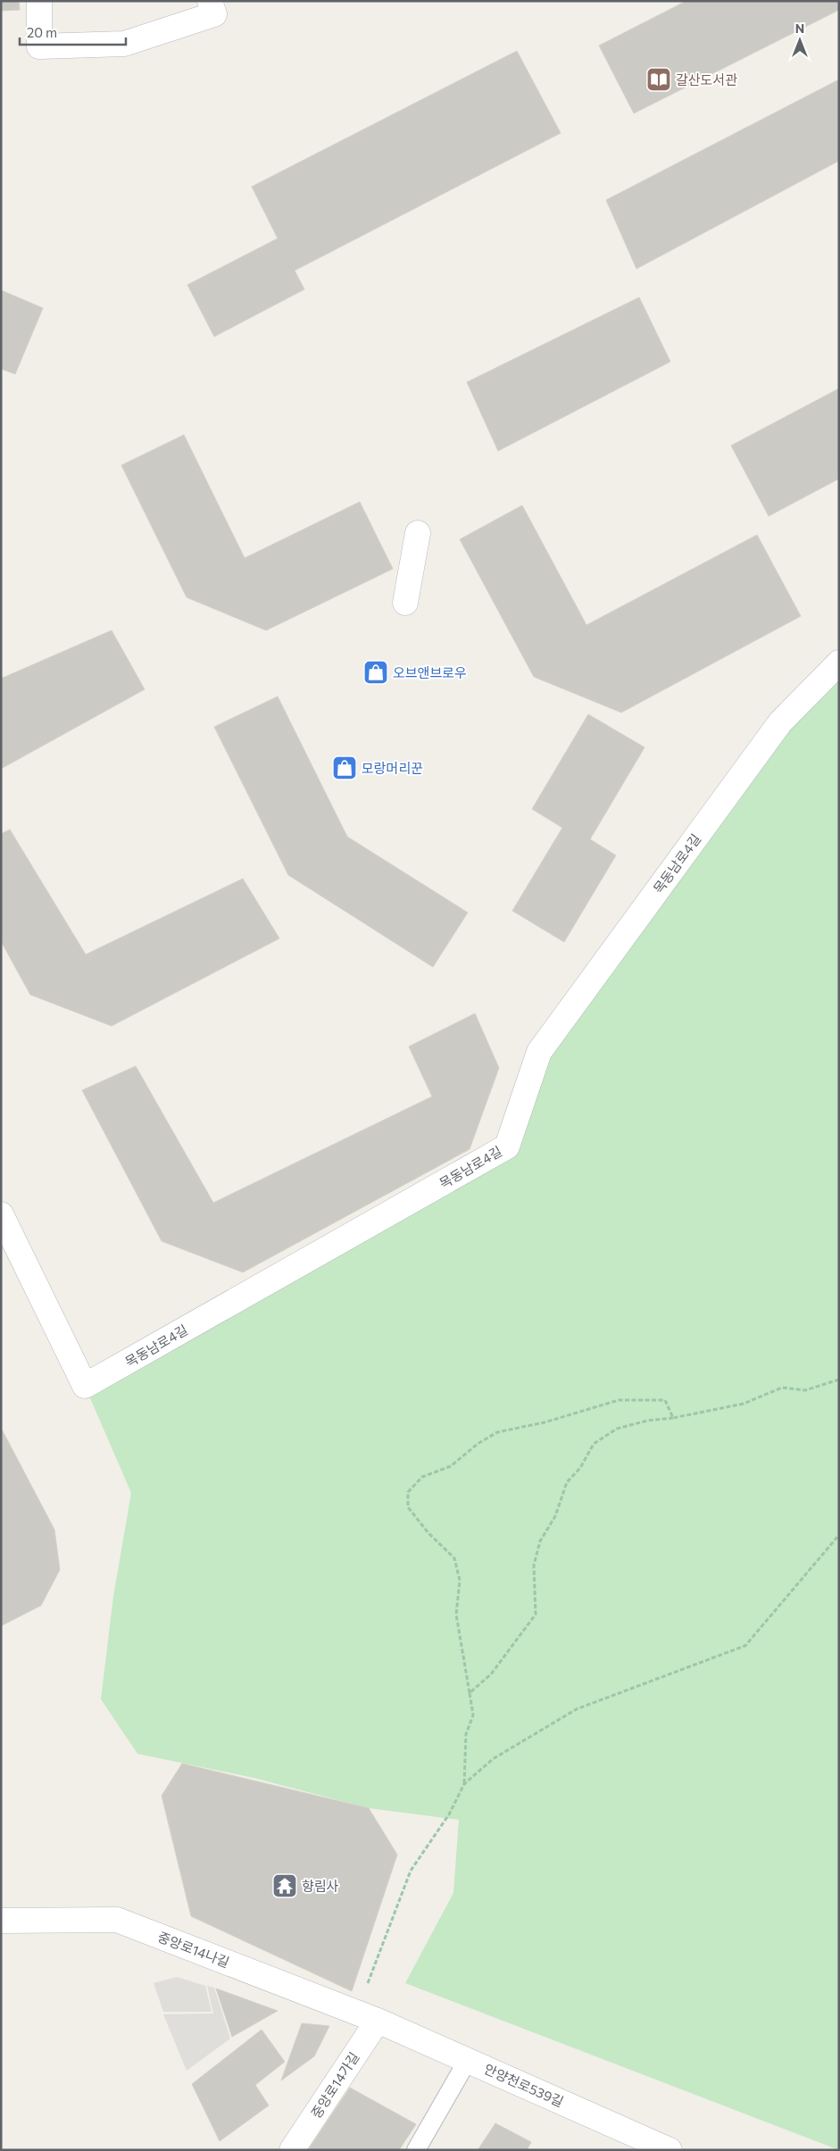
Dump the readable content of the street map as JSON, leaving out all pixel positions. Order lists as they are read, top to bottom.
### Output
{
  "streets": {
    "street": [
      "목동남로4길",
      "중앙로14나길",
      "중앙로14가길",
      "안양천로539길"
    ]
  },
  "crossings": [
    ["중앙로14나길", "중앙로14가길"],
    ["중앙로14나길", "안양천로539길"],
    ["중앙로14가길", "안양천로539길"]
  ],
  "places": {
    "library": ["갈산도서관"],
    "shop": ["오브앤브로우", "모랑머리꾼"],
    "temple": ["향림사"]
  },
  "scale_bar": "20 m",
  "north": "top"
}
